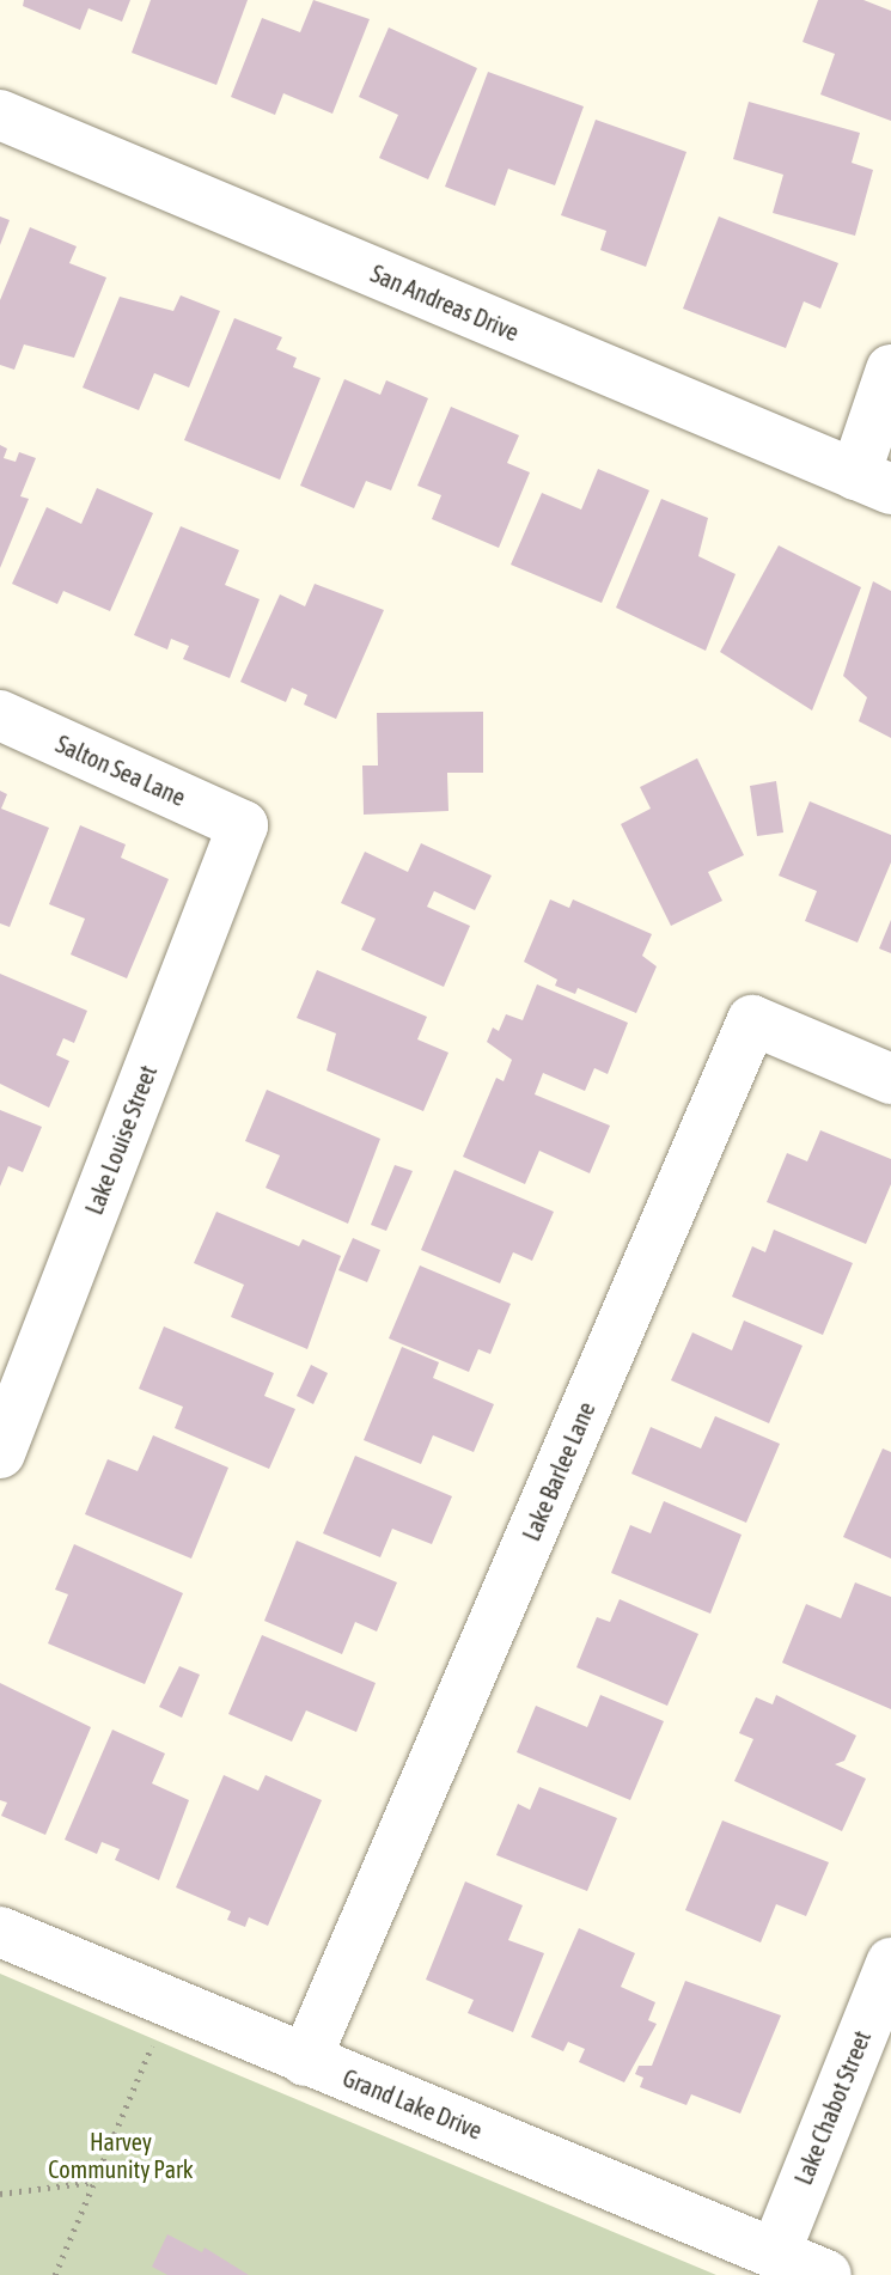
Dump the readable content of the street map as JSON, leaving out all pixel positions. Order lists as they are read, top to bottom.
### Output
{
  "streets": {
    "street": [
      "San Andreas Drive",
      "Salton Sea Lane",
      "Lake Louise Street",
      "Lake Barlee Lane",
      "Grand Lake Drive",
      "Lake Chabot Street"
    ]
  },
  "crossings": [
    ["Salton Sea Lane", "Lake Louise Street"],
    ["Lake Barlee Lane", "Grand Lake Drive"],
    ["Grand Lake Drive", "Lake Chabot Street"]
  ],
  "parks": ["Harvey Community Park"]
}
